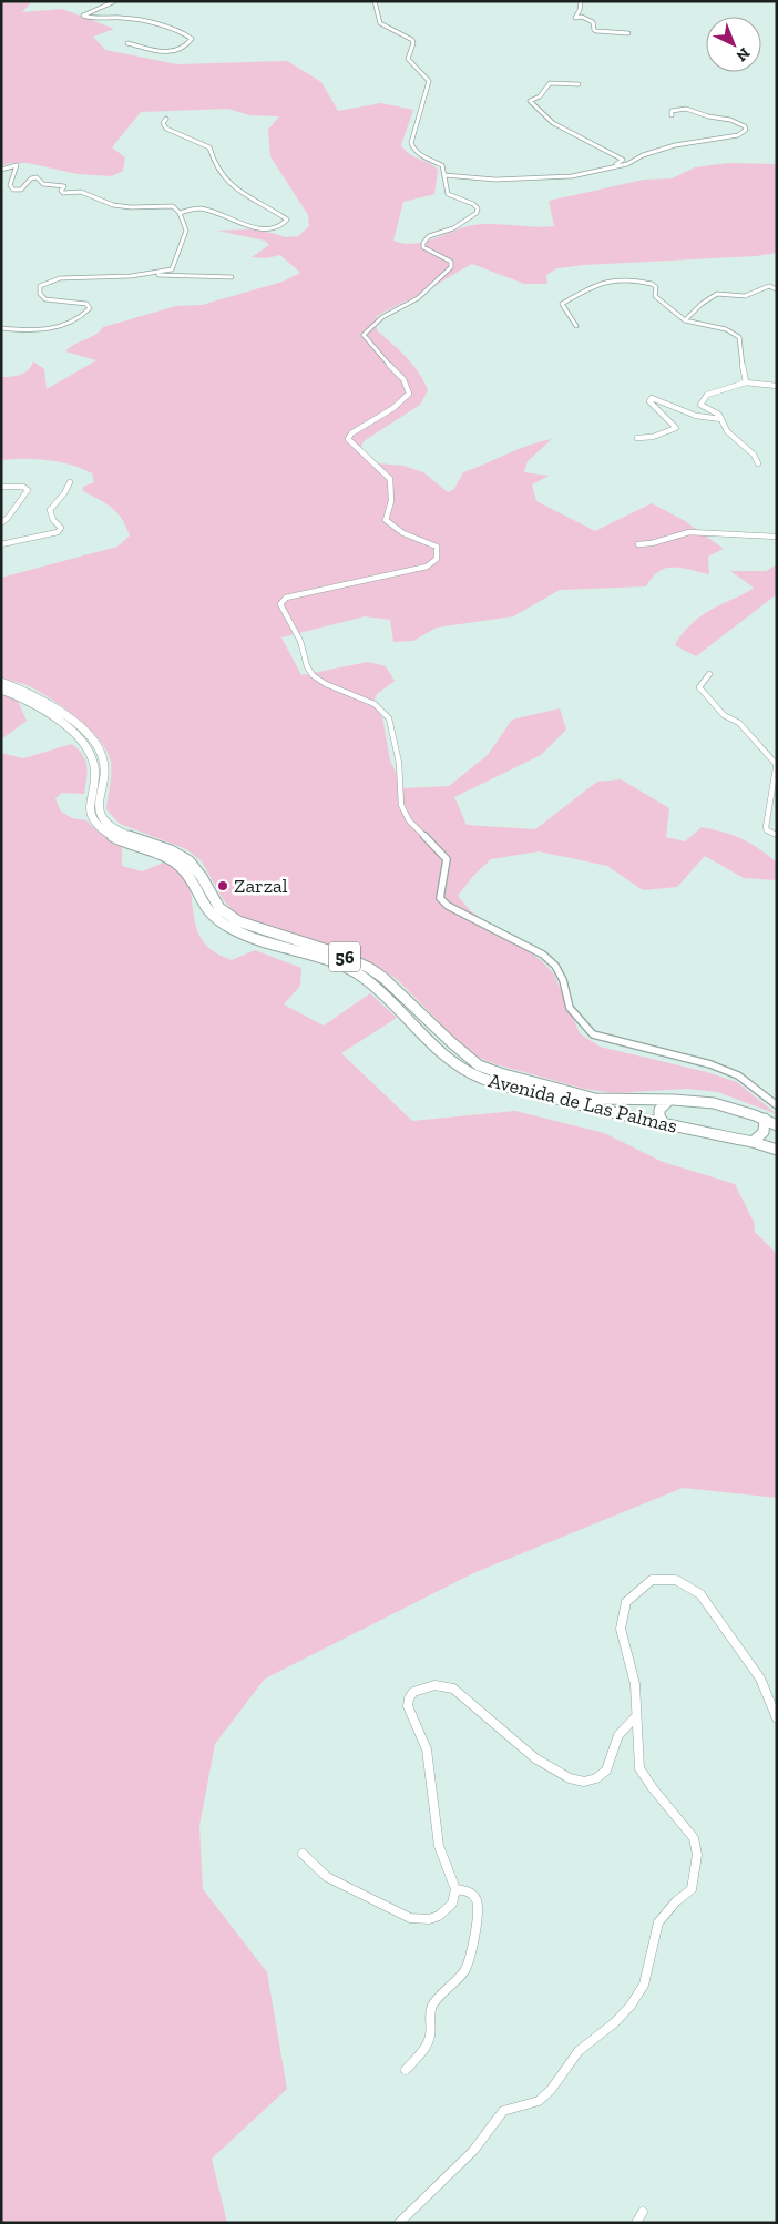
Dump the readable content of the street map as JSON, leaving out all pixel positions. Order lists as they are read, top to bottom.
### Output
{
  "streets": {
    "main road": ["56", "Avenida de Las Palmas"]
  },
  "places": ["Zarzal"],
  "north": "bottom right"
}
